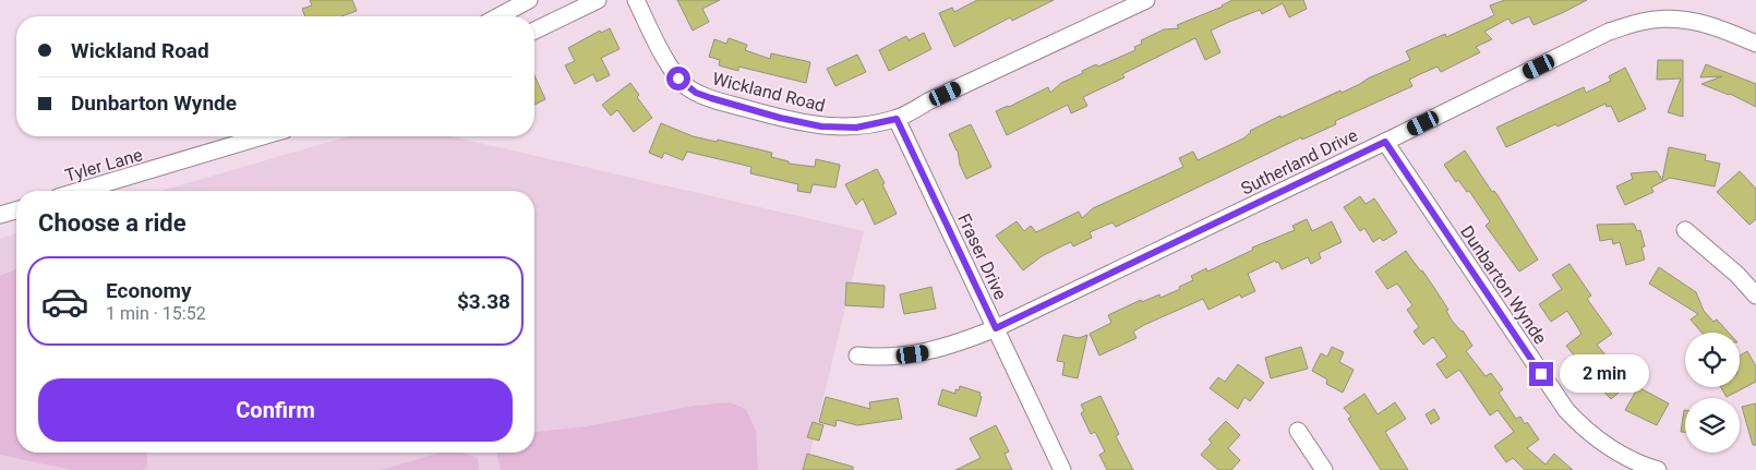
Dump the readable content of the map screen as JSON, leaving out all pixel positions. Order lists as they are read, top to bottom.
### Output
{
  "streets": {
    "street": [
      "Wickland Road",
      "Sutherland Drive",
      "Tyler Lane",
      "Fraser Drive",
      "Dunbarton Wynde"
    ]
  },
  "crossings": [
    ["Wickland Road", "Fraser Drive"],
    ["Sutherland Drive", "Fraser Drive"],
    ["Sutherland Drive", "Dunbarton Wynde"]
  ],
  "page": {
    "banner": ["Wickland Road", "Dunbarton Wynde"],
    "heading": "Choose a ride",
    "list": [
      {
        "name": "Economy",
        "note": "1 min · 15:52",
        "value": "$3.38"
      }
    ],
    "bubble": "2 min",
    "buttons": "Confirm"
  }
}
